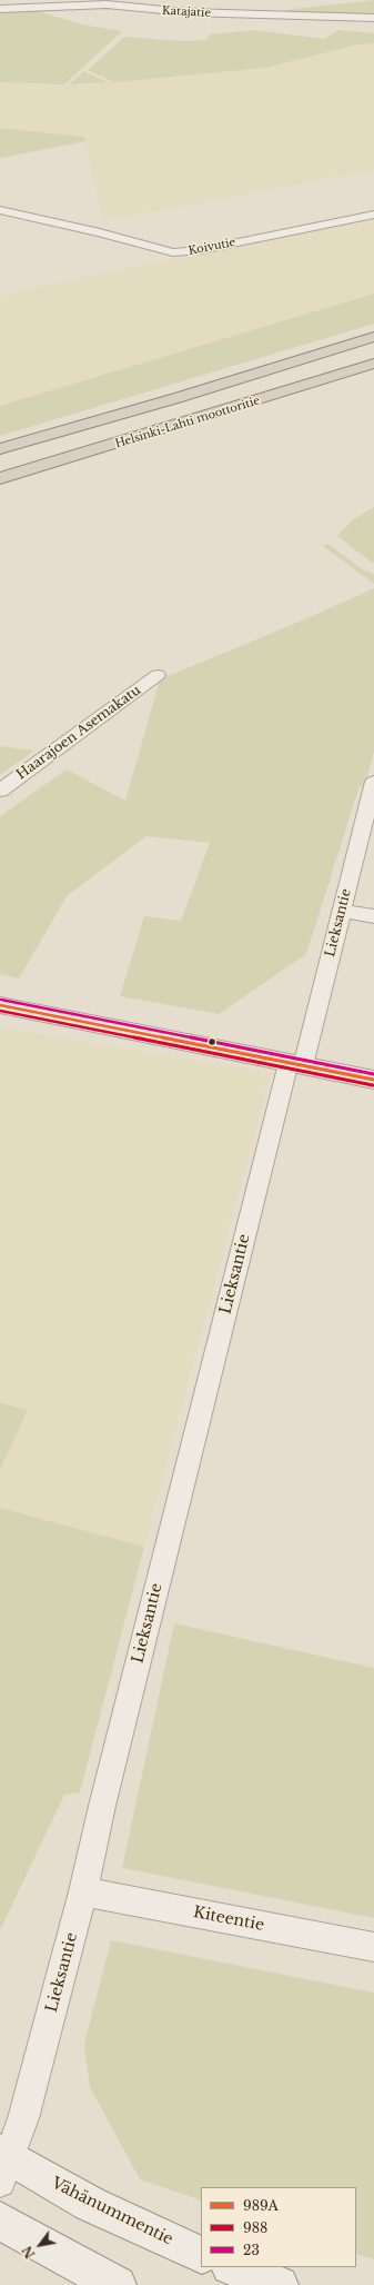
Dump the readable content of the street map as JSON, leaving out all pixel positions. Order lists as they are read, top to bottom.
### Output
{
  "streets": {
    "highway": ["Helsinki-Lahti moottoritie"],
    "street": [
      "Katajatie",
      "Koivutie",
      "Haarajoen Asemakatu",
      "Lieksantie",
      "Kiteentie",
      "Vähänummentie"
    ]
  },
  "crossings": [
    ["Lieksantie", "Kiteentie"],
    ["Lieksantie", "Vähänummentie"]
  ],
  "lines": ["transit line 23", "transit line 989A", "transit line 988"],
  "legend": ["989A", "988", "23"],
  "north": "bottom left"
}
